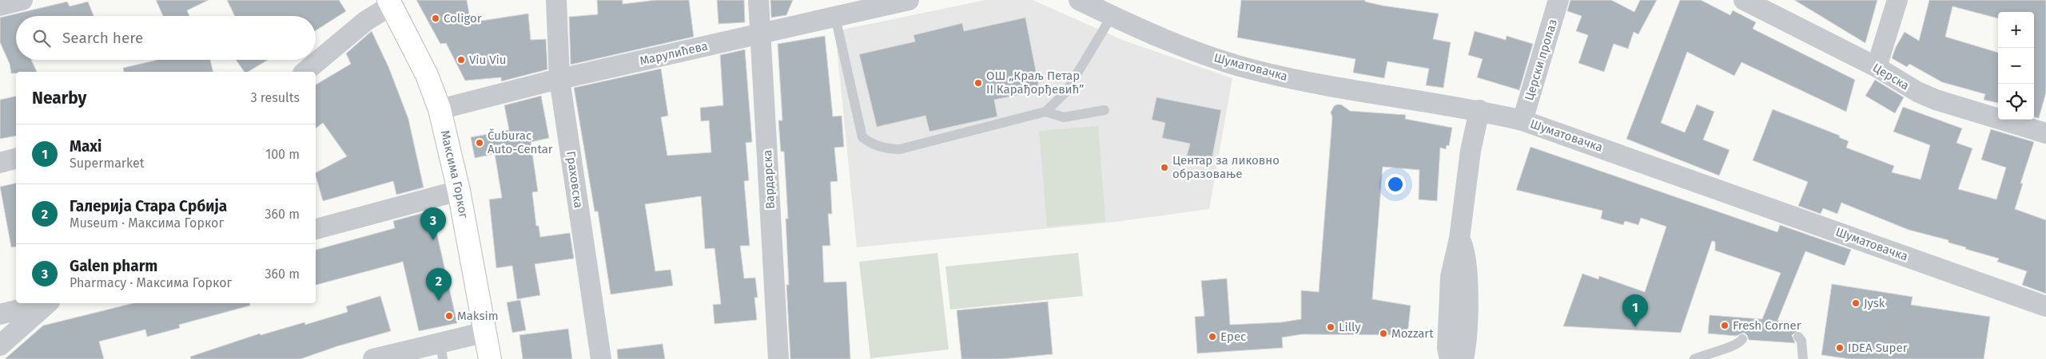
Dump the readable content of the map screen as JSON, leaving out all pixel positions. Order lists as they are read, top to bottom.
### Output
{
  "streets": {
    "main road": ["Максима Горког"],
    "street": [
      "Марулићева",
      "Церски пролаз",
      "Шуматовачка",
      "Церска",
      "Граховска",
      "Вардарска"
    ]
  },
  "crossings": [
    ["Марулићева", "Максима Горког"],
    ["Марулићева", "Граховска"],
    ["Марулићева", "Вардарска"],
    ["Церски пролаз", "Шуматовачка"]
  ],
  "places": [
    "Coligor",
    "Viu Viu",
    "ОШ „Краљ Петар II Карађорђевић”",
    "Čuburac Auto-Centar",
    "Центар за ликовно образовање",
    "Jysk",
    "Maksim",
    "Fresh Corner",
    "Lilly",
    "Mozzart",
    "Ерес",
    "IDEA Super"
  ],
  "page": {
    "map_buttons": ["+", "−"],
    "search": "Search here",
    "heading": ["Nearby", "3 results"],
    "list": [
      {
        "mark": "1",
        "name": "Maxi",
        "note": "Supermarket",
        "value": "100 m"
      },
      {
        "mark": "2",
        "name": "Галерија Стара Србија",
        "note": "Museum · Максима Горког",
        "value": "360 m"
      },
      {
        "mark": "3",
        "name": "Galen pharm",
        "note": "Pharmacy · Максима Горког",
        "value": "360 m"
      }
    ],
    "pins": ["3", "2", "1"]
  }
}
